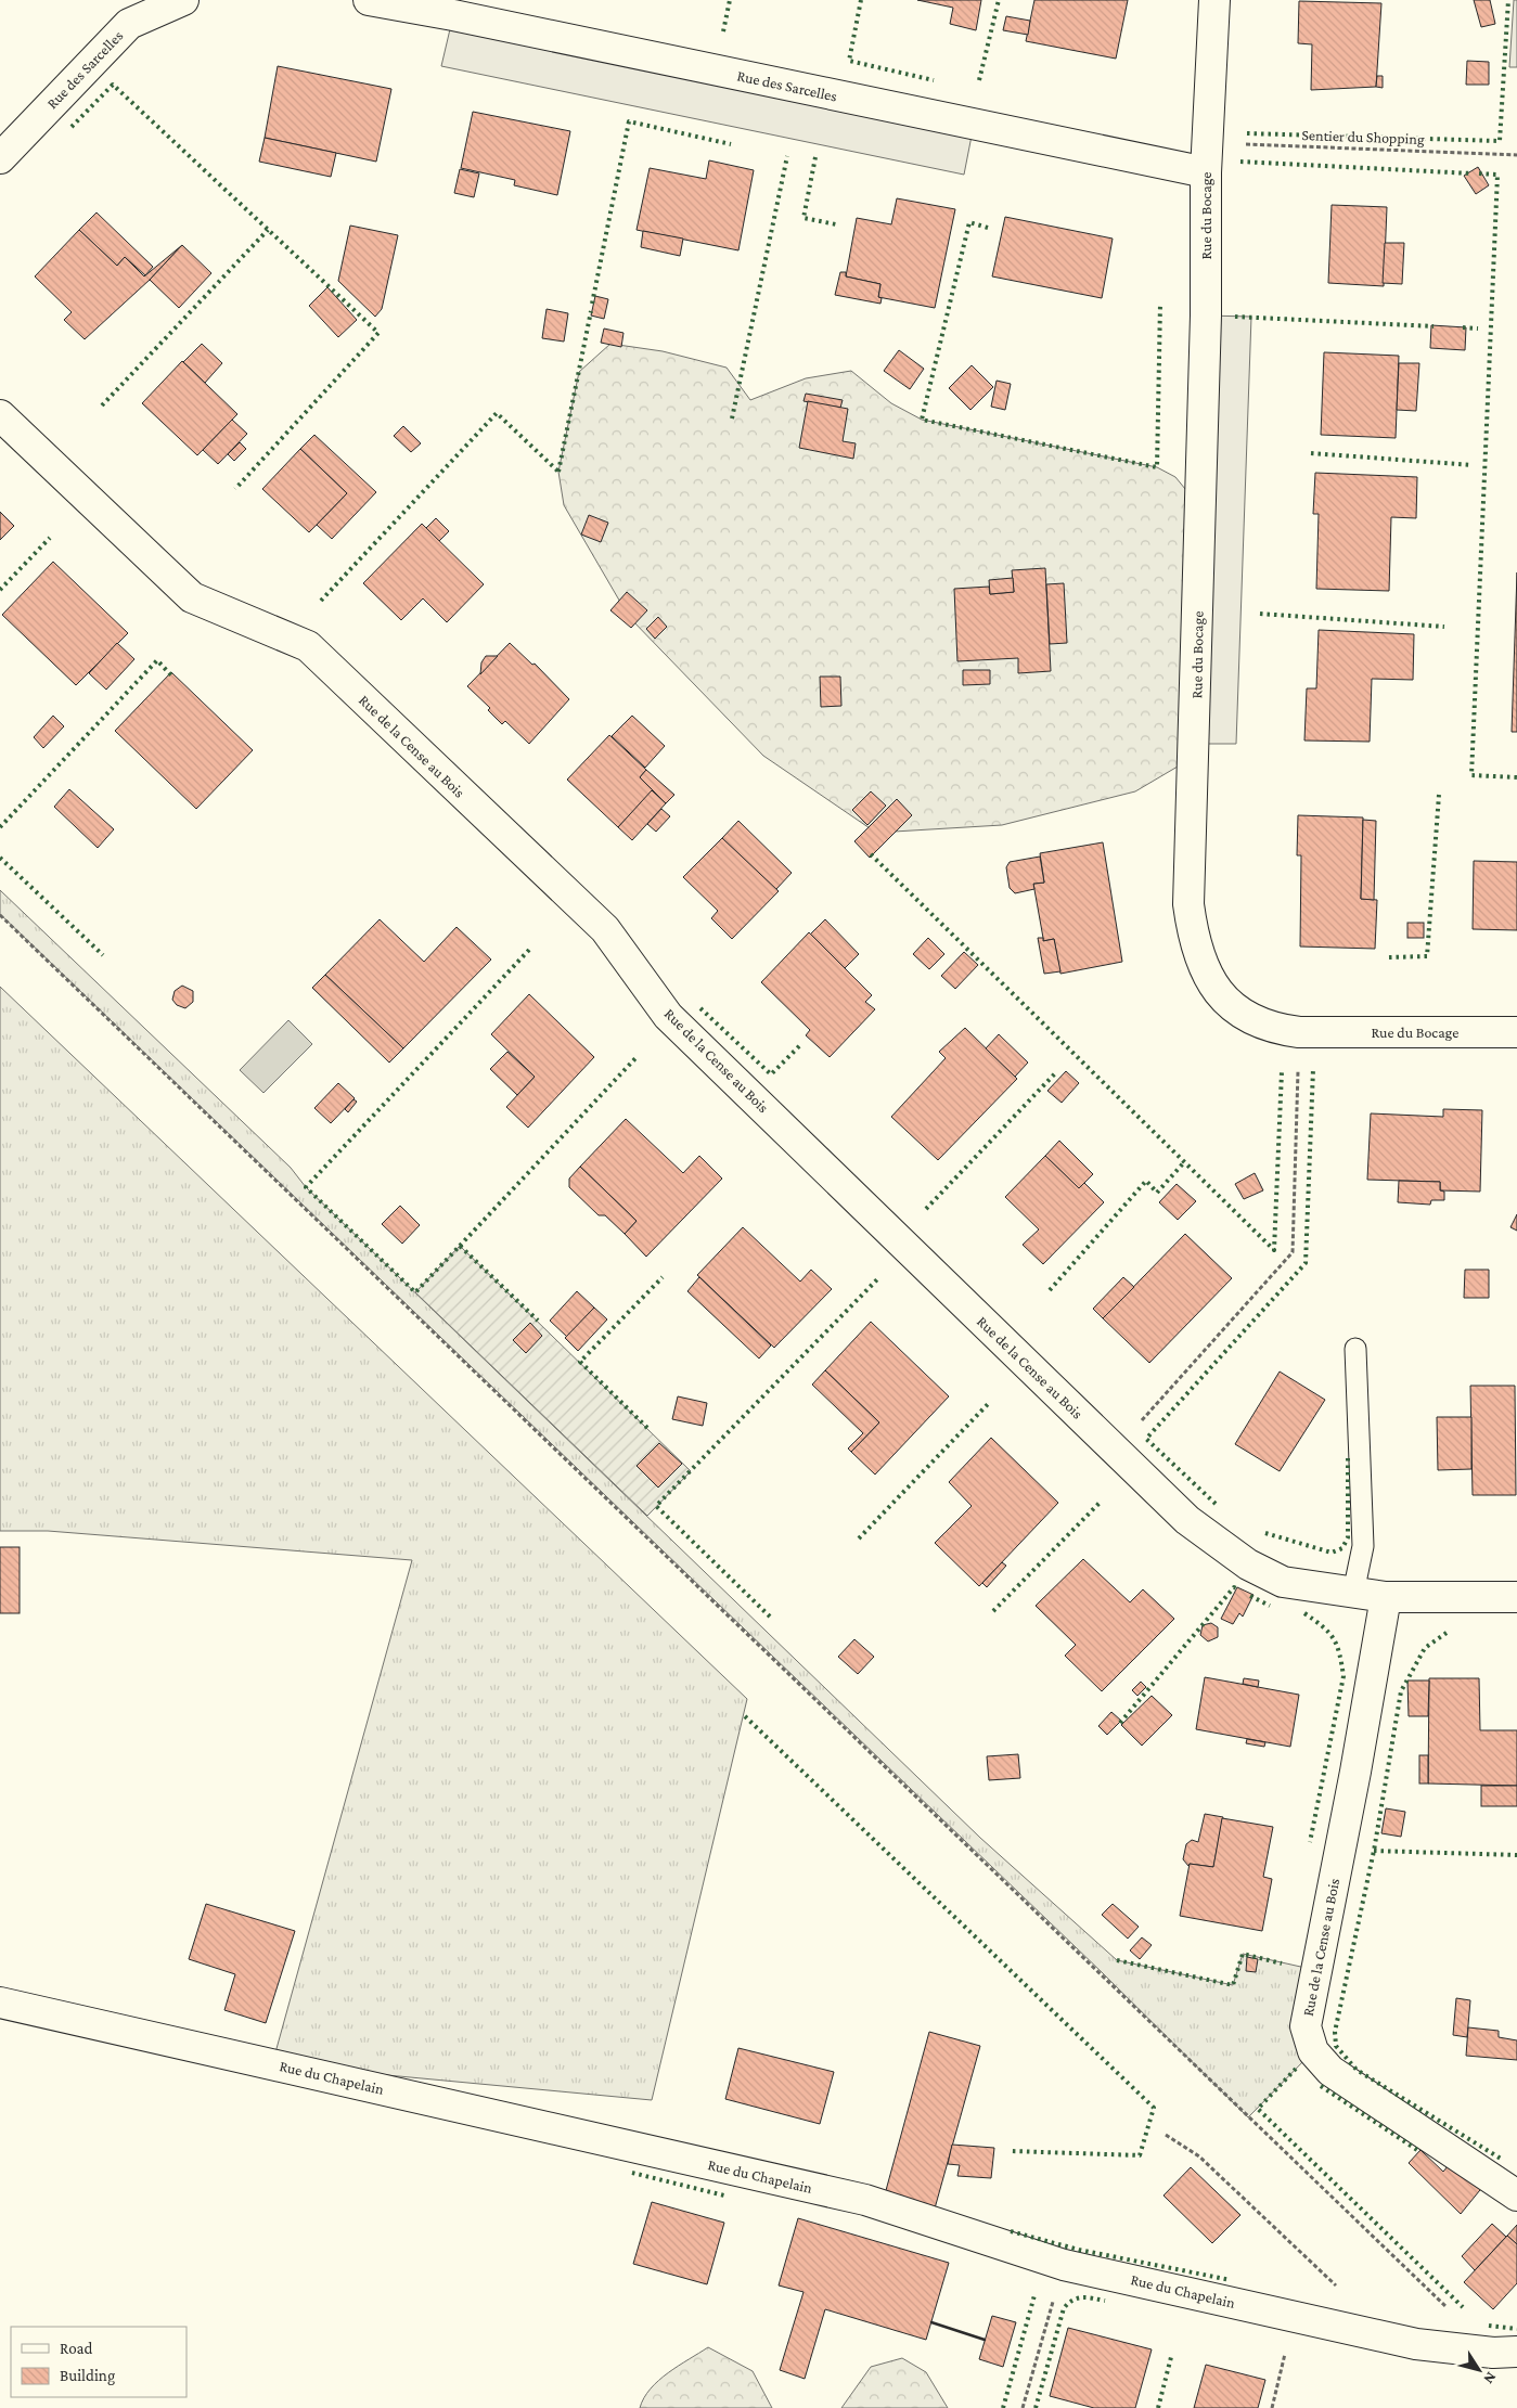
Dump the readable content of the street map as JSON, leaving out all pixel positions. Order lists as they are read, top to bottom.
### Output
{
  "streets": {
    "street": [
      "Rue des Sarcelles",
      "Rue du Bocage",
      "Rue de la Cense au Bois",
      "Rue du Chapelain"
    ],
    "path": ["Sentier du Shopping"]
  },
  "crossings": [
    ["Rue des Sarcelles", "Rue du Bocage"],
    ["Sentier du Shopping", "Rue du Bocage"]
  ],
  "legend": ["Road", "Building"],
  "north": "bottom right"
}
